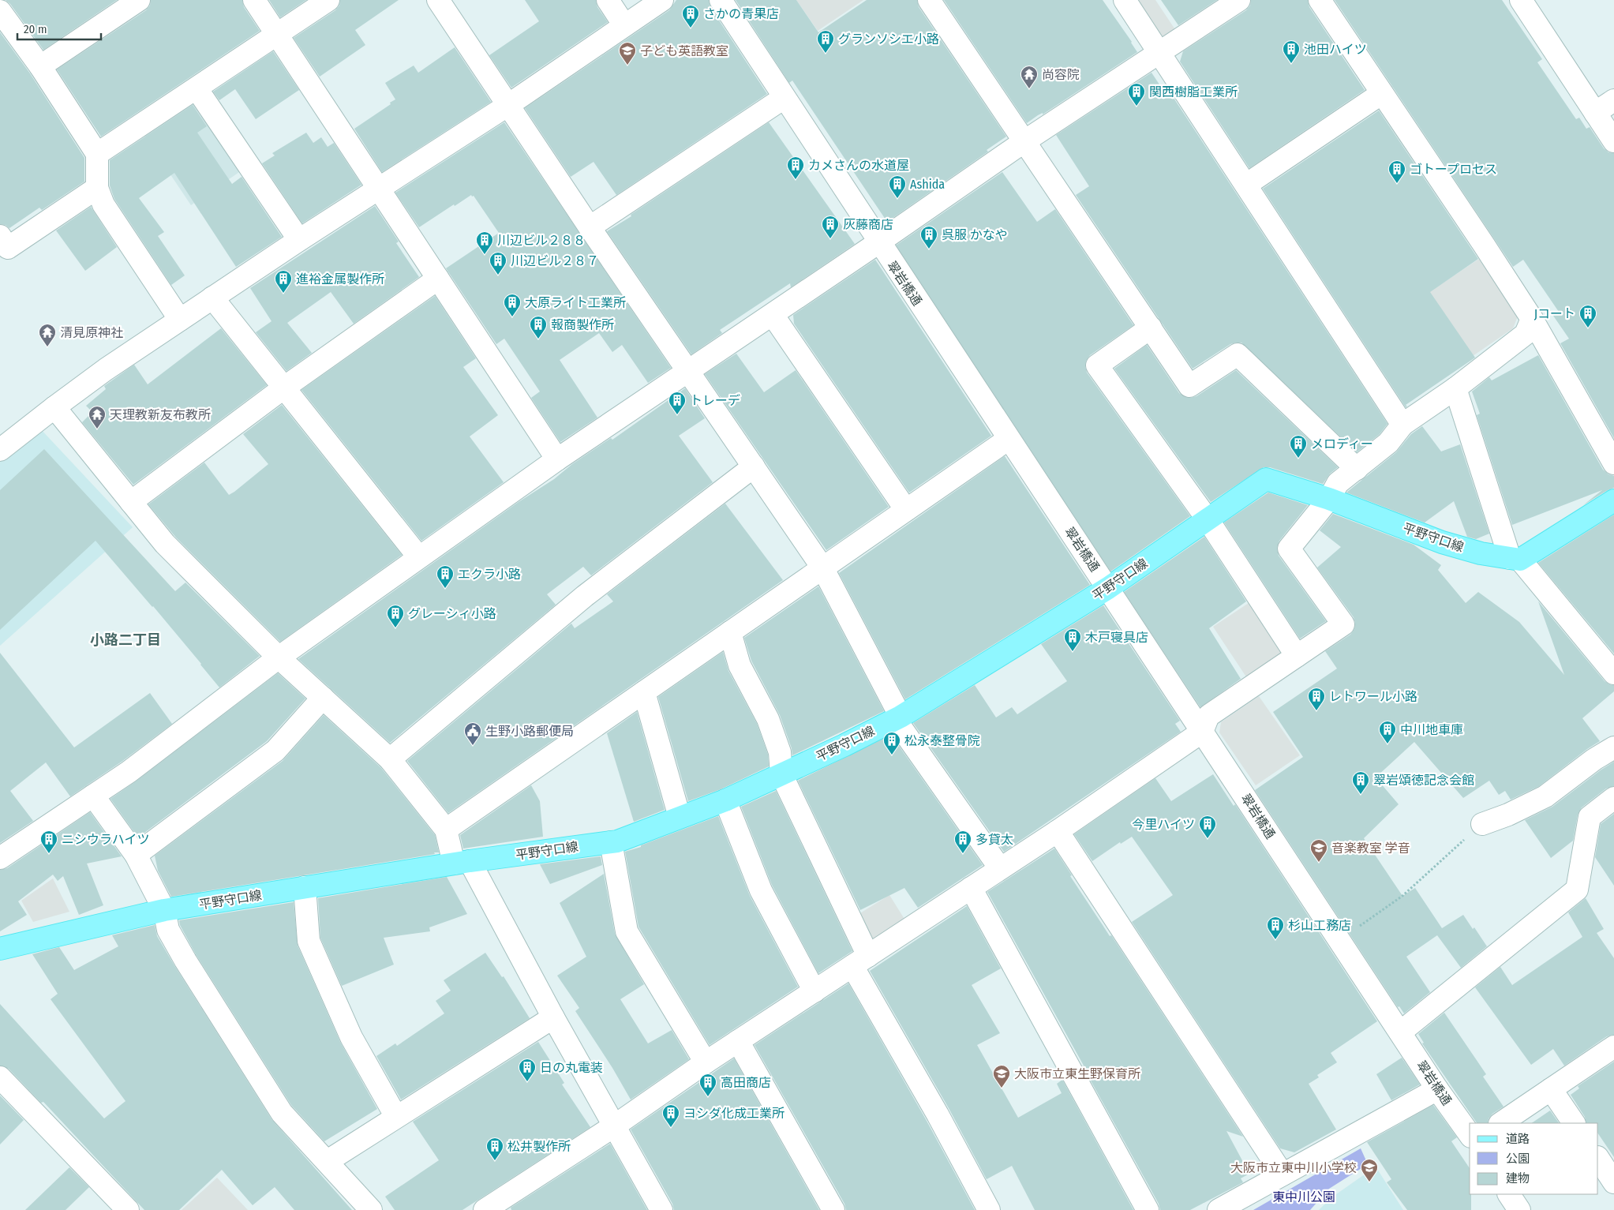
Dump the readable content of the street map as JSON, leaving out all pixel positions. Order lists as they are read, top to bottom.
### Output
{
  "streets": {
    "main road": ["平野守口線"],
    "street": ["翠岩橋通"]
  },
  "crossings": [
    ["翠岩橋通", "平野守口線"]
  ],
  "districts": ["小路二丁目"],
  "parks": ["東中川公園"],
  "places": {
    "building": [
      "さかの青果店",
      "グランソシエ小路",
      "池田ハイツ",
      "関西樹脂工業所",
      "カメさんの水道屋",
      "ゴトープロセス",
      "Ashida",
      "灰藤商店",
      "呉服 かなや",
      "川辺ビル２８８",
      "川辺ビル２８７",
      "進裕金属製作所",
      "大原ライト工業所",
      "Jコート",
      "報商製作所",
      "トレーデ",
      "メロディー",
      "エクラ小路",
      "グレーシィ小路",
      "木戸寝具店",
      "レトワール小路",
      "中川地車庫",
      "松永泰整骨院",
      "翠岩頌徳記念会館",
      "今里ハイツ",
      "ニシウラハイツ",
      "多貸太",
      "杉山工務店",
      "日の丸電装",
      "高田商店",
      "ヨシダ化成工業所",
      "松井製作所"
    ],
    "school or university": [
      "子ども英語教室",
      "音楽教室 学音",
      "大阪市立東生野保育所",
      "大阪市立東中川小学校"
    ],
    "temple": ["尚容院", "清見原神社", "天理教新友布教所"],
    "public building": ["生野小路郵便局"]
  },
  "legend": ["道路", "公園", "建物"],
  "scale_bar": "20 m"
}
